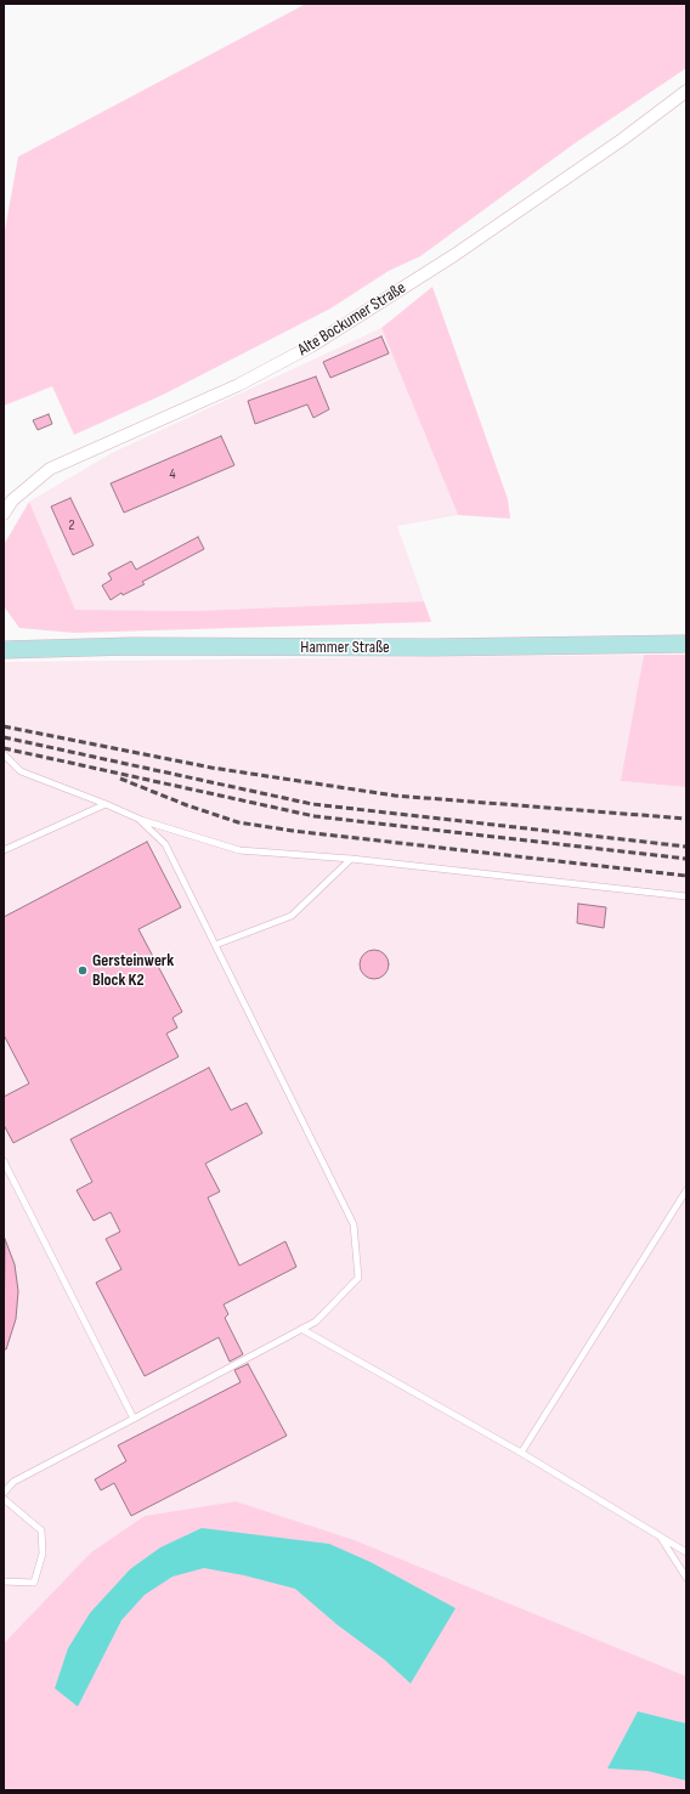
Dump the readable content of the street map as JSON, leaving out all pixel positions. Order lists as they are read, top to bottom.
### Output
{
  "streets": {
    "main road": ["Hammer Straße"],
    "street": ["Alte Bockumer Straße"]
  },
  "places": ["Gersteinwerk Block K2"],
  "house_numbers": ["4", "2"]
}
